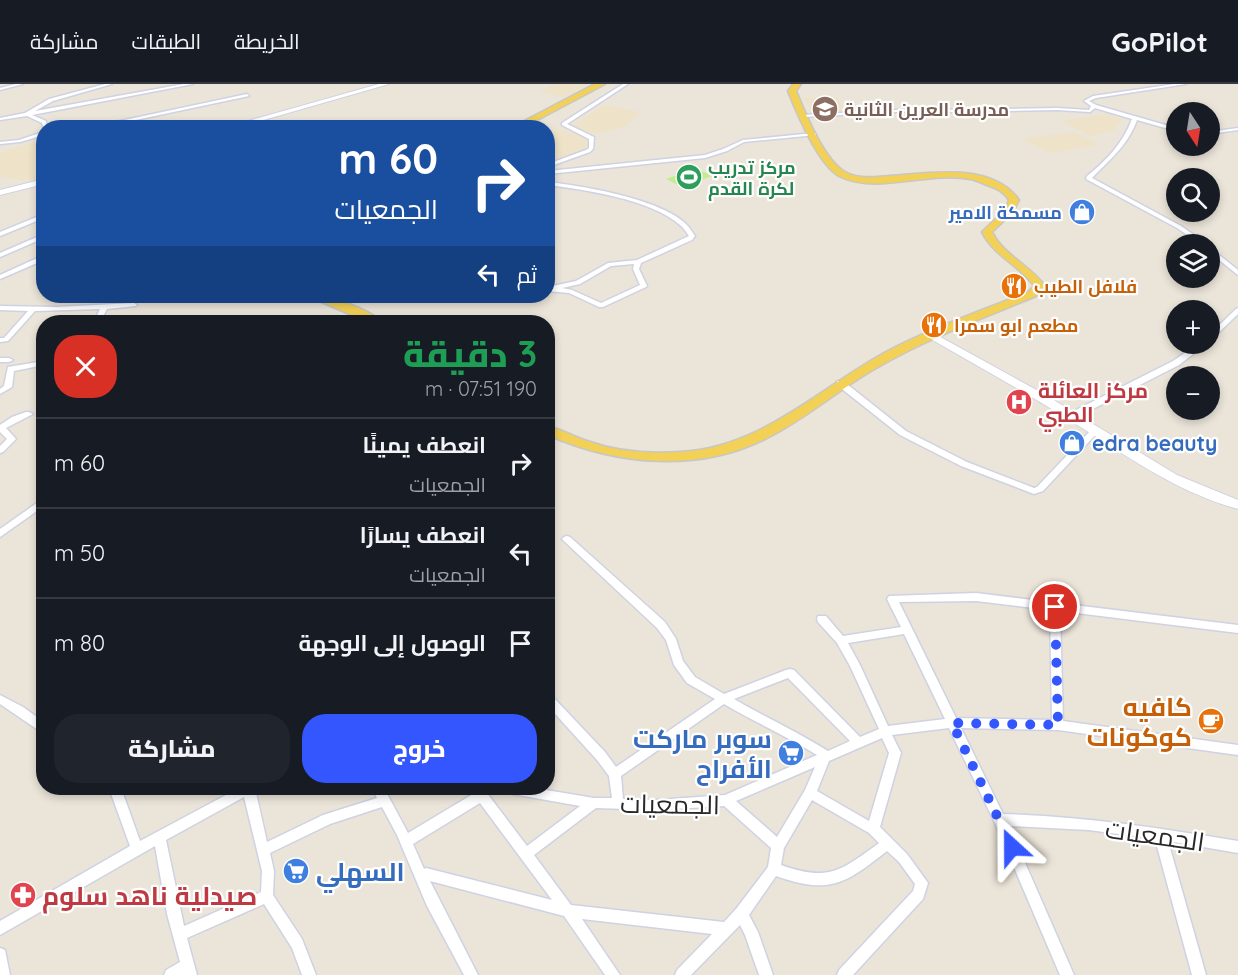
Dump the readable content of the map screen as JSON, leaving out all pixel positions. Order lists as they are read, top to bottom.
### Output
{
  "streets": {
    "street": ["الجمعيات"]
  },
  "places": {
    "school or university": ["مدرسة العرين الثانية"],
    "sports": ["مركز تدريب لكرة القدم"],
    "shop": ["مسمكة الامير", "edra beauty"],
    "restaurant": ["فلافل الطيب", "مطعم ابو سمرا"],
    "hospital": ["مركز العائلة الطبي"],
    "cafe": ["كافيه كوكونات"],
    "supermarket": ["سوبر ماركت الأفراح", "السهلي"],
    "pharmacy": ["صيدلية ناهد سلوم"]
  },
  "north": "bottom",
  "page": {
    "header": "GoPilot",
    "nav": ["الخريطة", "الطبقات", "مشاركة"],
    "map_buttons": ["+", "−"],
    "turn": ["60 m", "الجمعيات"],
    "then": "ثم",
    "heading": ["3 دقيقة", "190 m · 07:51"],
    "list": [
      {
        "name": "انعطف يمينًا",
        "note": "الجمعيات",
        "value": "60 m"
      },
      {
        "name": "انعطف يسارًا",
        "note": "الجمعيات",
        "value": "50 m"
      },
      {
        "name": "الوصول إلى الوجهة",
        "value": "80 m"
      }
    ],
    "buttons": ["خروج", "مشاركة"]
  }
}
